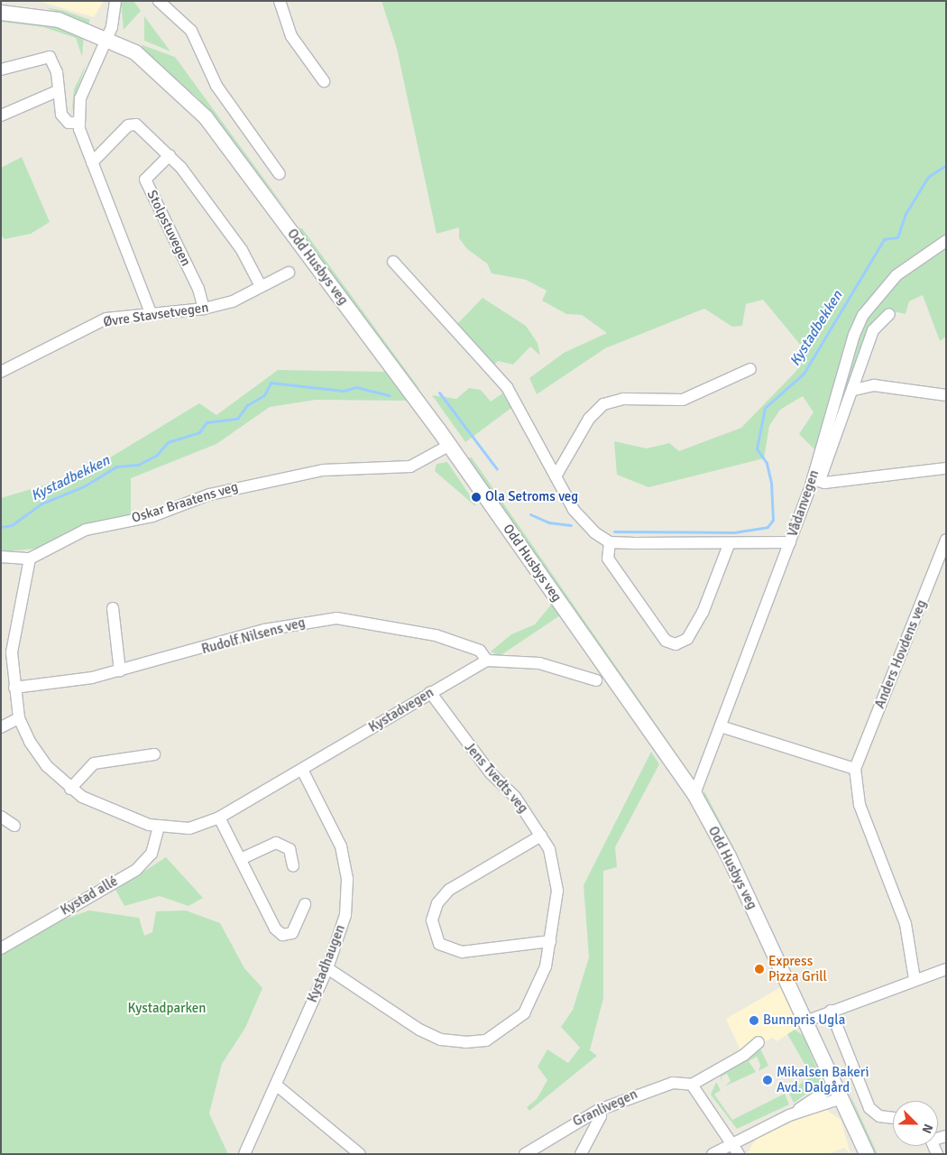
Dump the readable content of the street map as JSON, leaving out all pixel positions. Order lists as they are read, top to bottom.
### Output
{
  "streets": {
    "street": [
      "Stolpstuvegen",
      "Odd Husbys veg",
      "Øvre Stavsetvegen",
      "Oskar Braatens veg",
      "Vådanvegen",
      "Rudolf Nilsens veg",
      "Anders Hovdens veg",
      "Kystadvegen",
      "Jens Tvedts veg",
      "Kystad allé",
      "Kystadhaugen",
      "Granlivegen"
    ]
  },
  "crossings": [
    ["Stolpstuvegen", "Øvre Stavsetvegen"],
    ["Odd Husbys veg", "Oskar Braatens veg"],
    ["Odd Husbys veg", "Vådanvegen"],
    ["Rudolf Nilsens veg", "Kystadvegen"],
    ["Kystadvegen", "Jens Tvedts veg"],
    ["Kystadvegen", "Kystad allé"],
    ["Kystadvegen", "Kystadhaugen"],
    ["Jens Tvedts veg", "Kystadhaugen"]
  ],
  "water": ["Kystadbekken"],
  "parks": ["Kystadparken"],
  "places": [
    "Ola Setroms veg",
    "Express Pizza Grill",
    "Bunnpris Ugla",
    "Mikalsen Bakeri Avd. Dalgård"
  ],
  "north": "bottom right"
}
